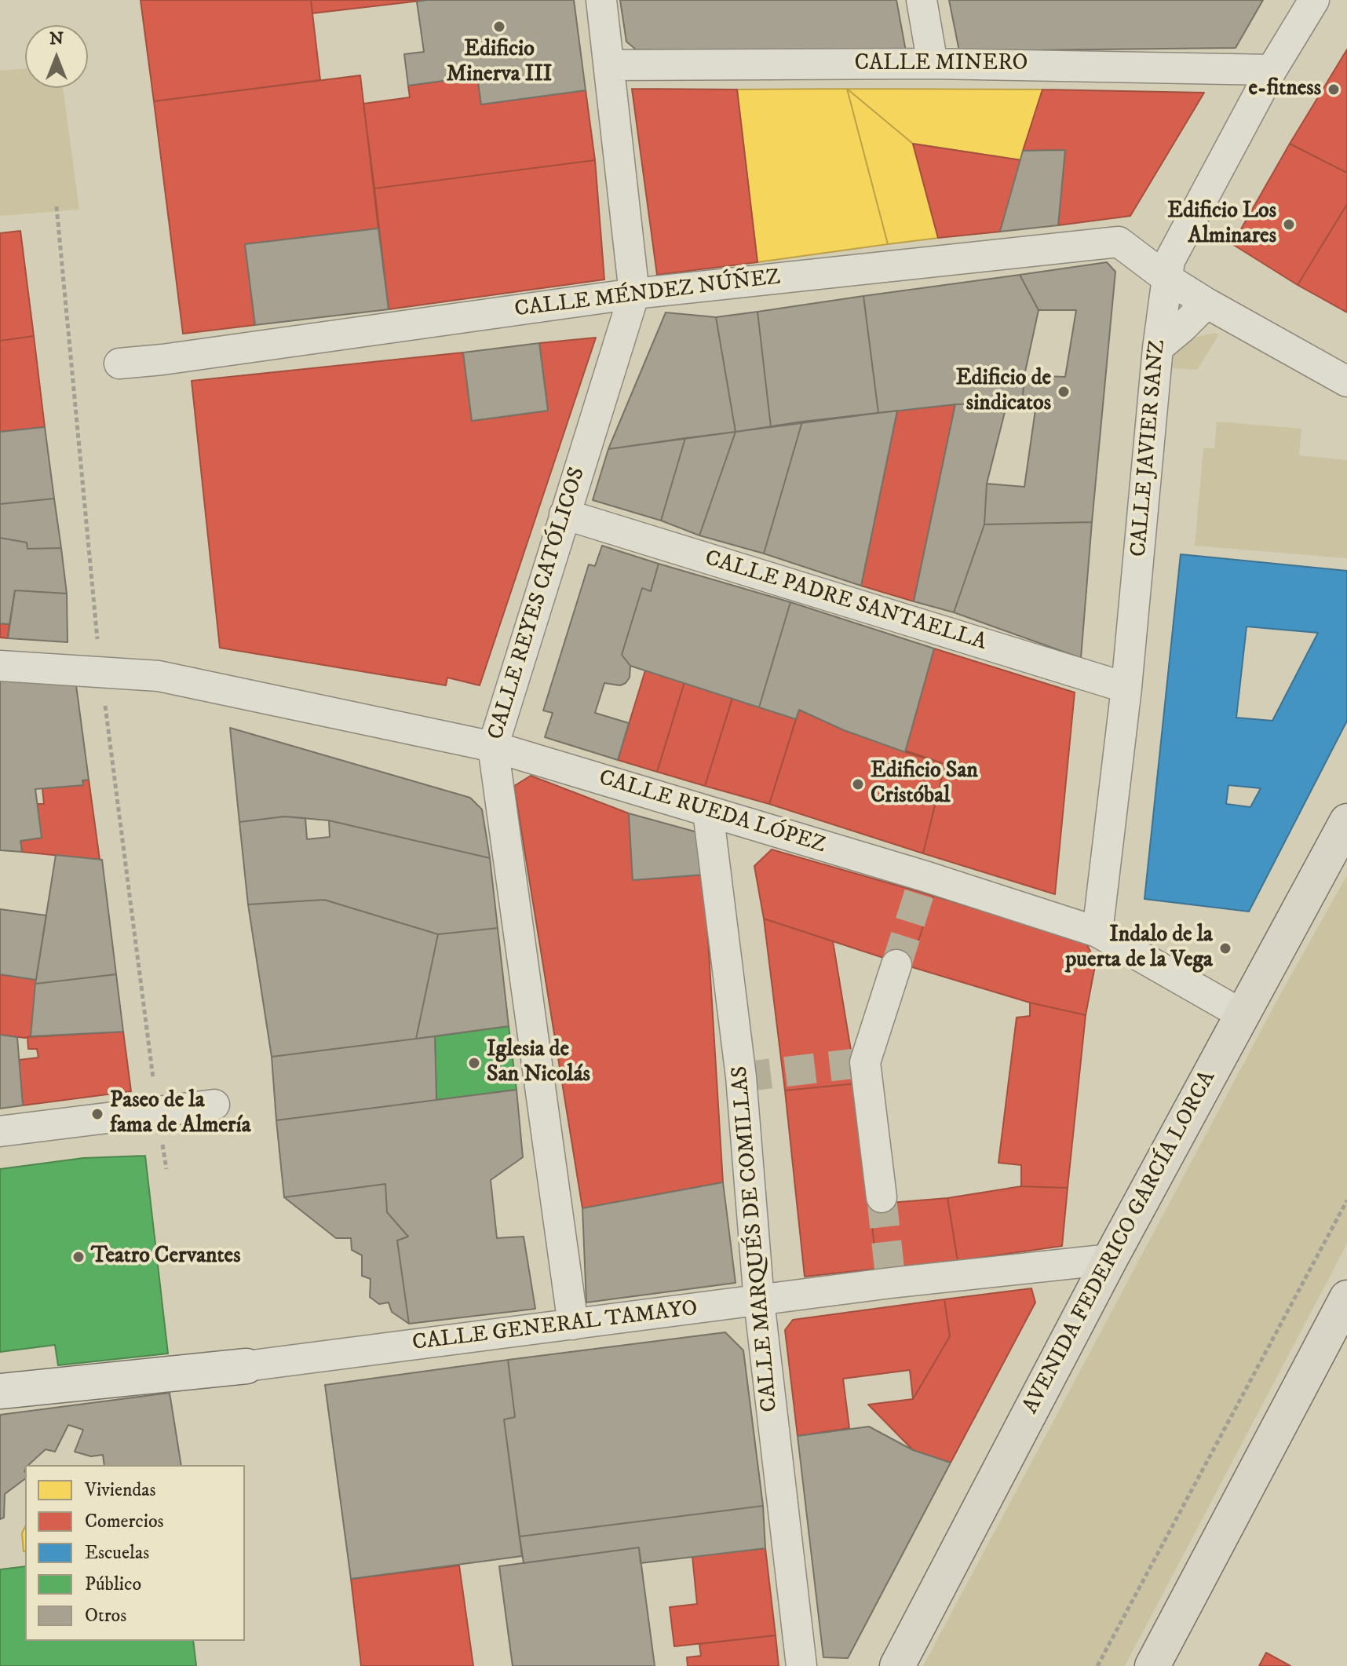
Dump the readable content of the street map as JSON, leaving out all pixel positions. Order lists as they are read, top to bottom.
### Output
{
  "streets": {
    "main road": ["AVENIDA FEDERICO GARCÍA LORCA"],
    "street": [
      "CALLE MINERO",
      "CALLE MÉNDEZ NÚÑEZ",
      "CALLE JAVIER SANZ",
      "CALLE PADRE SANTAELLA",
      "CALLE REYES CATÓLICOS",
      "CALLE RUEDA LÓPEZ",
      "CALLE MARQUÉS DE COMILLAS",
      "CALLE GENERAL TAMAYO"
    ]
  },
  "crossings": [
    ["CALLE MINERO", "CALLE JAVIER SANZ"],
    ["CALLE MINERO", "CALLE REYES CATÓLICOS"],
    ["CALLE MÉNDEZ NÚÑEZ", "CALLE JAVIER SANZ"],
    ["CALLE MÉNDEZ NÚÑEZ", "CALLE REYES CATÓLICOS"],
    ["CALLE JAVIER SANZ", "CALLE PADRE SANTAELLA"],
    ["CALLE JAVIER SANZ", "CALLE RUEDA LÓPEZ"],
    ["CALLE PADRE SANTAELLA", "CALLE REYES CATÓLICOS"],
    ["CALLE REYES CATÓLICOS", "CALLE RUEDA LÓPEZ"],
    ["CALLE REYES CATÓLICOS", "CALLE GENERAL TAMAYO"],
    ["CALLE RUEDA LÓPEZ", "CALLE MARQUÉS DE COMILLAS"],
    ["CALLE RUEDA LÓPEZ", "AVENIDA FEDERICO GARCÍA LORCA"],
    ["CALLE MARQUÉS DE COMILLAS", "CALLE GENERAL TAMAYO"],
    ["AVENIDA FEDERICO GARCÍA LORCA", "CALLE GENERAL TAMAYO"]
  ],
  "places": [
    "Edificio Minerva III",
    "e-fitness",
    "Edificio Los Alminares",
    "Edificio de sindicatos",
    "Edificio San Cristóbal",
    "Indalo de la puerta de la Vega",
    "Iglesia de San Nicolás",
    "Paseo de la fama de Almería",
    "Teatro Cervantes"
  ],
  "legend": [
    "Viviendas",
    "Comercios",
    "Escuelas",
    "Público",
    "Otros"
  ],
  "north": "top"
}
